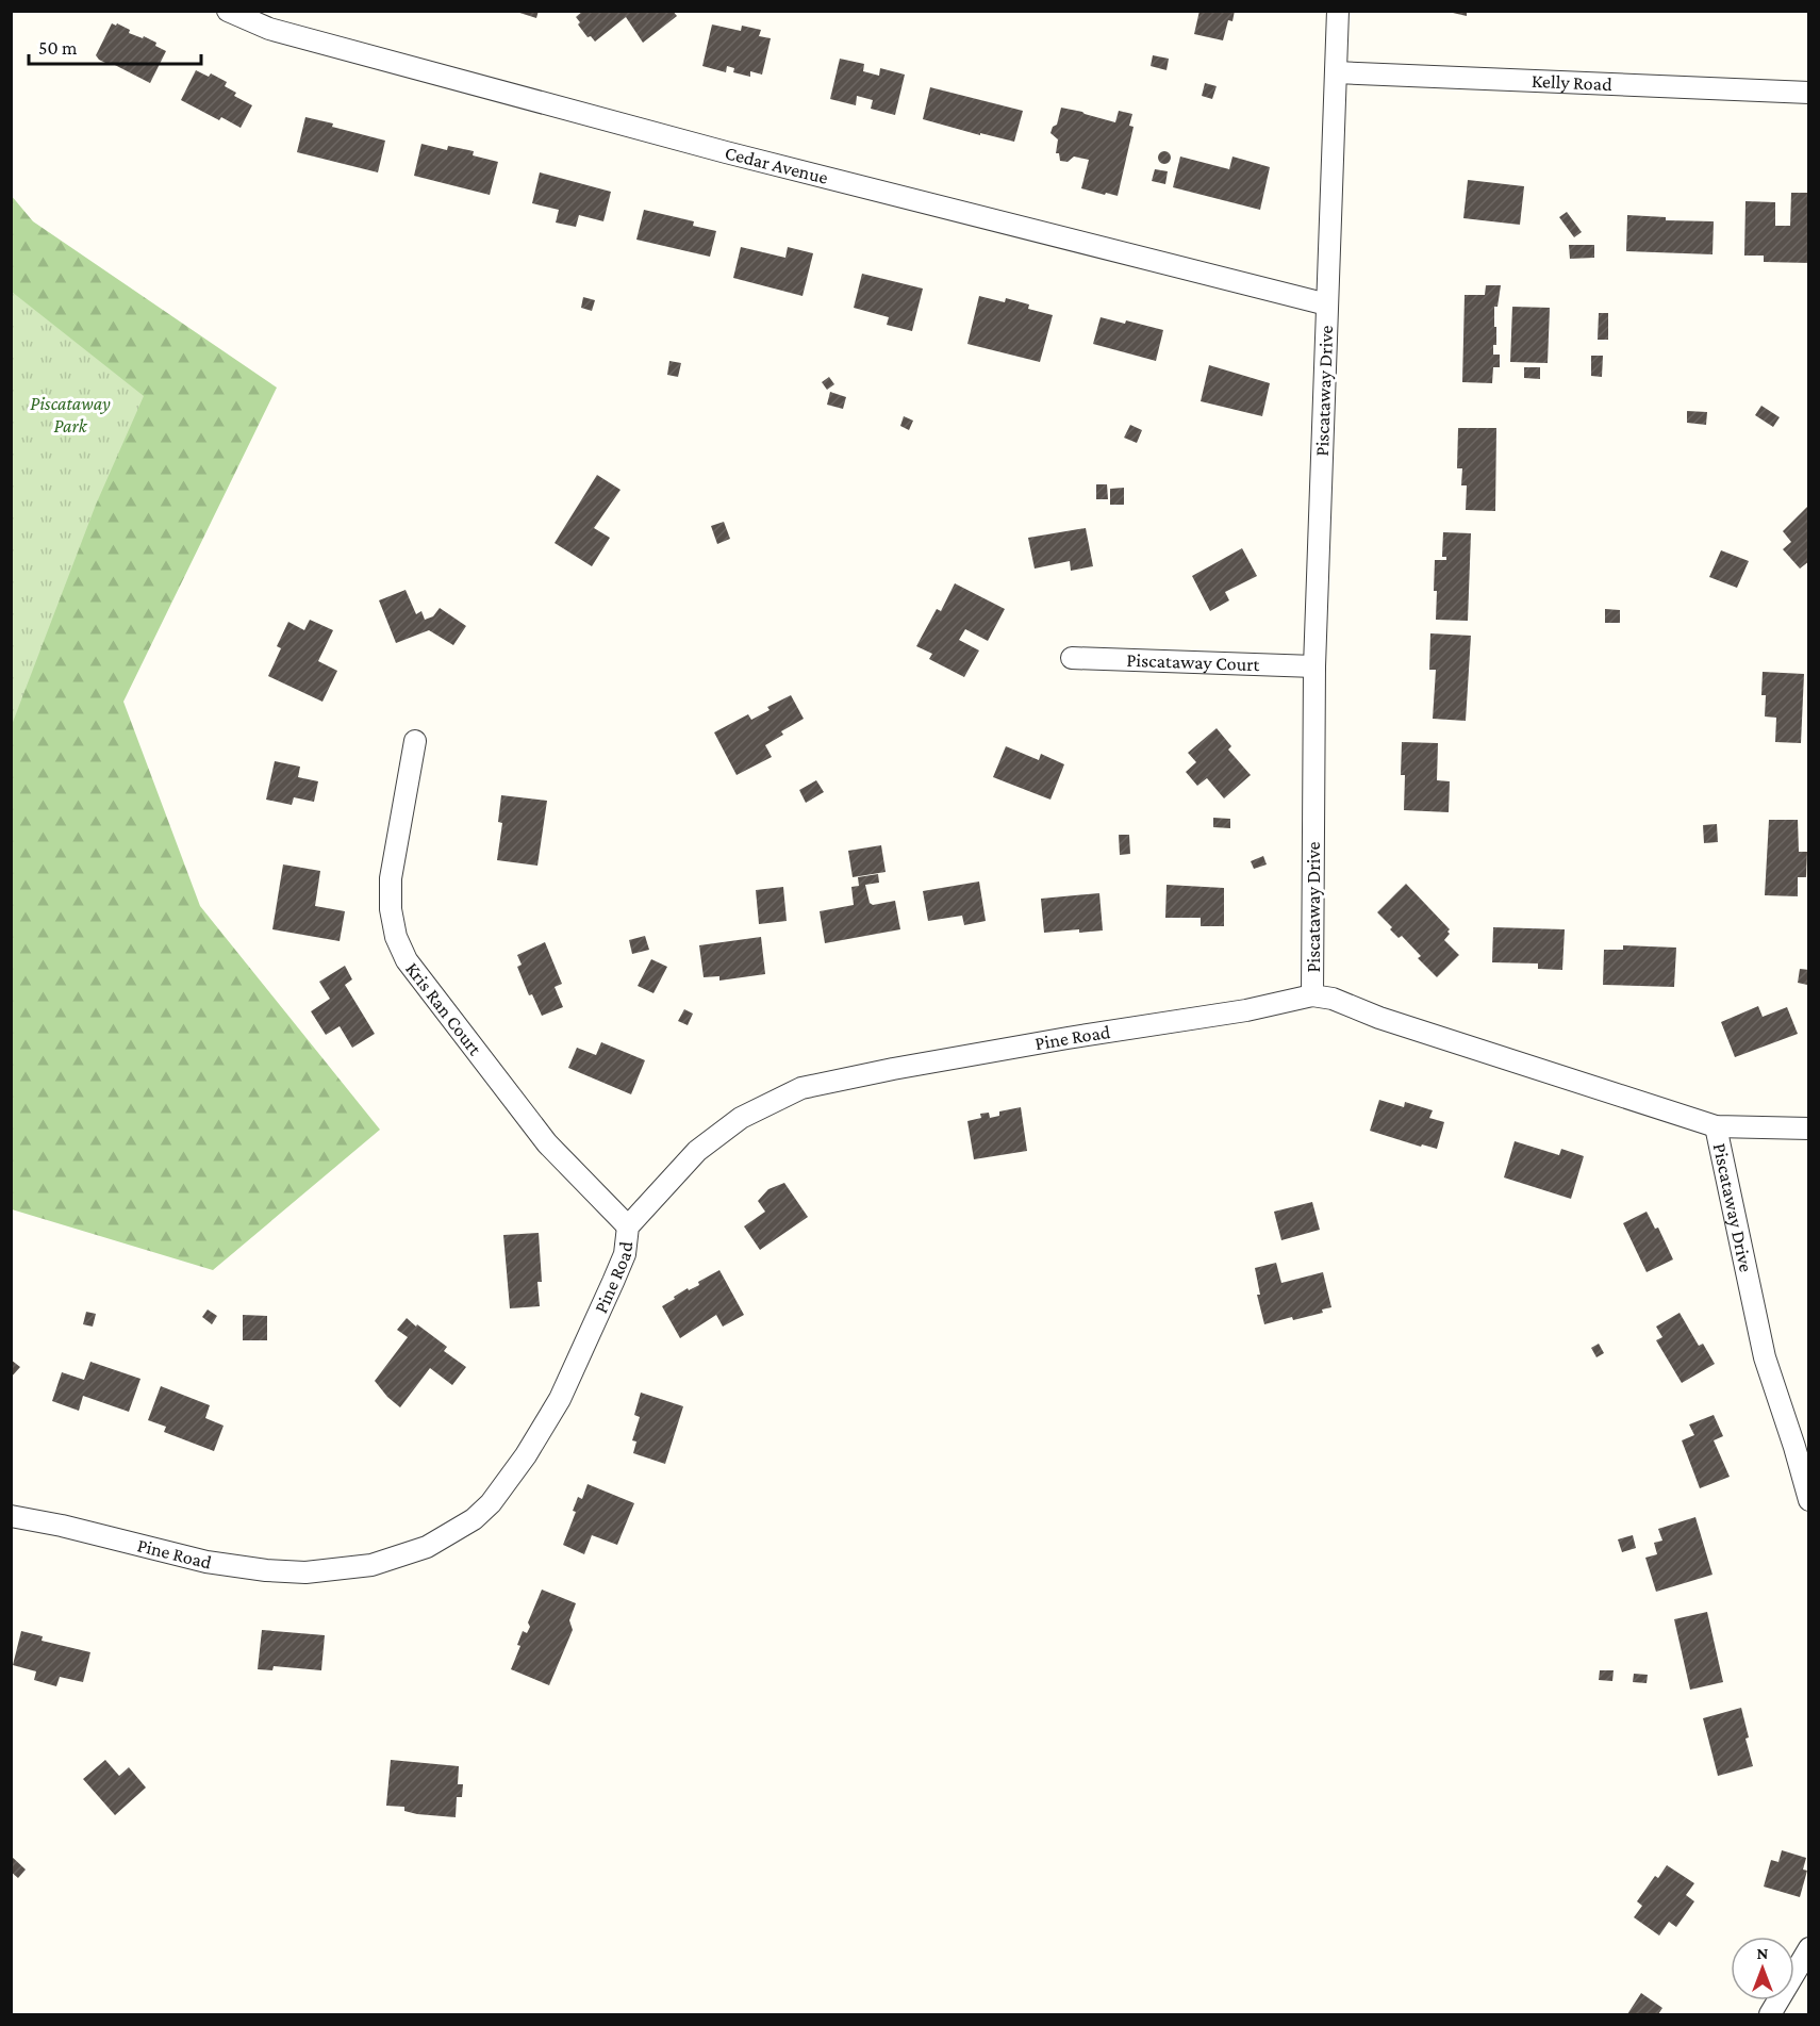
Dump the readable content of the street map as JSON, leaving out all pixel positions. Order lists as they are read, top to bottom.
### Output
{
  "streets": {
    "street": [
      "Kelly Road",
      "Cedar Avenue",
      "Piscataway Drive",
      "Piscataway Court",
      "Kris Ran Court",
      "Pine Road"
    ]
  },
  "crossings": [
    ["Kelly Road", "Piscataway Drive"],
    ["Cedar Avenue", "Piscataway Drive"],
    ["Piscataway Drive", "Piscataway Court"],
    ["Piscataway Drive", "Pine Road"],
    ["Kris Ran Court", "Pine Road"]
  ],
  "parks": ["Piscataway Park"],
  "scale_bar": "50 m",
  "north": "top"
}
